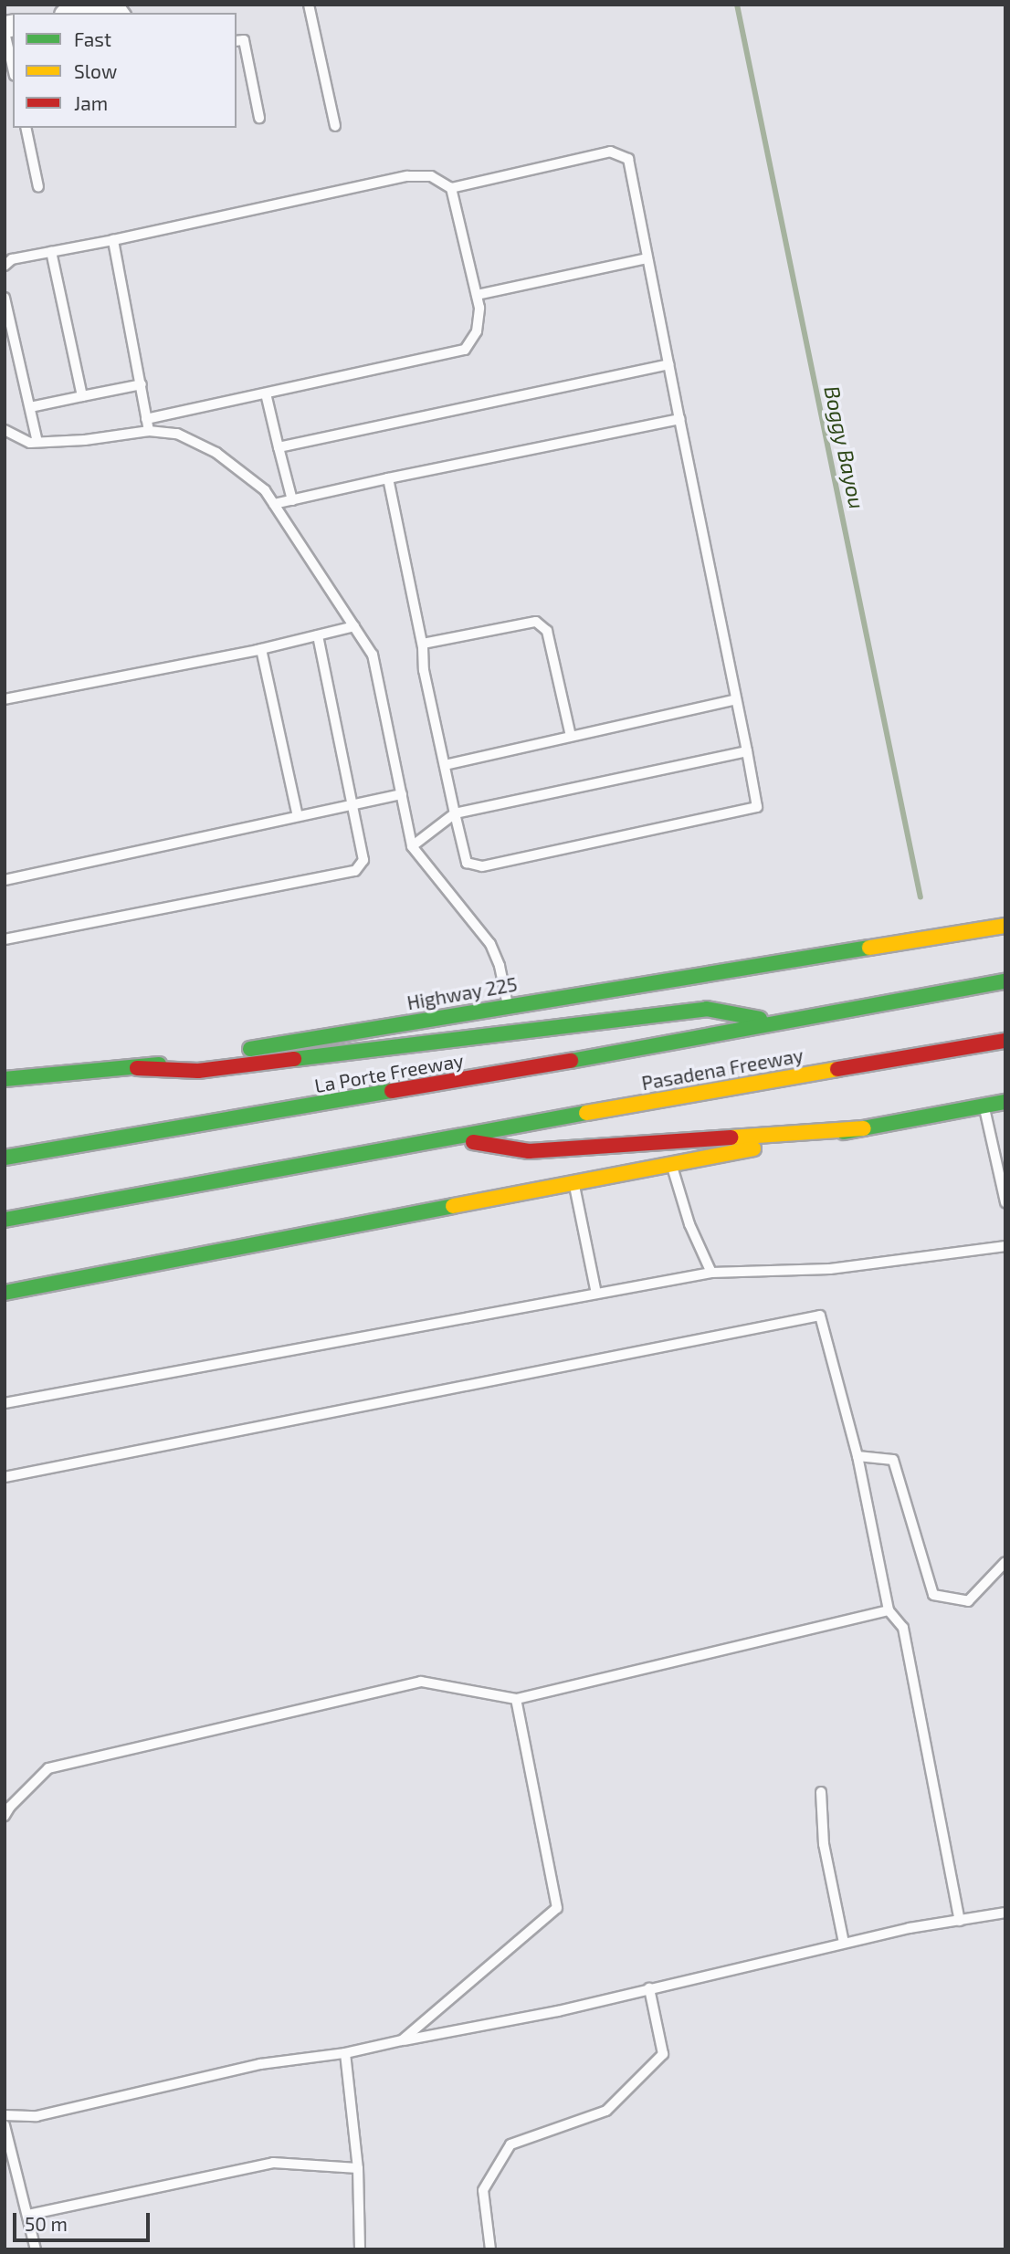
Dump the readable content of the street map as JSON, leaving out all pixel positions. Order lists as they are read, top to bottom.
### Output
{
  "streets": {
    "main road": ["Highway 225", "Pasadena Freeway", "La Porte Freeway"]
  },
  "crossings": [
    ["Pasadena Freeway", "La Porte Freeway"]
  ],
  "water": ["Boggy Bayou"],
  "legend": ["Fast", "Slow", "Jam"],
  "scale_bar": "50 m"
}
